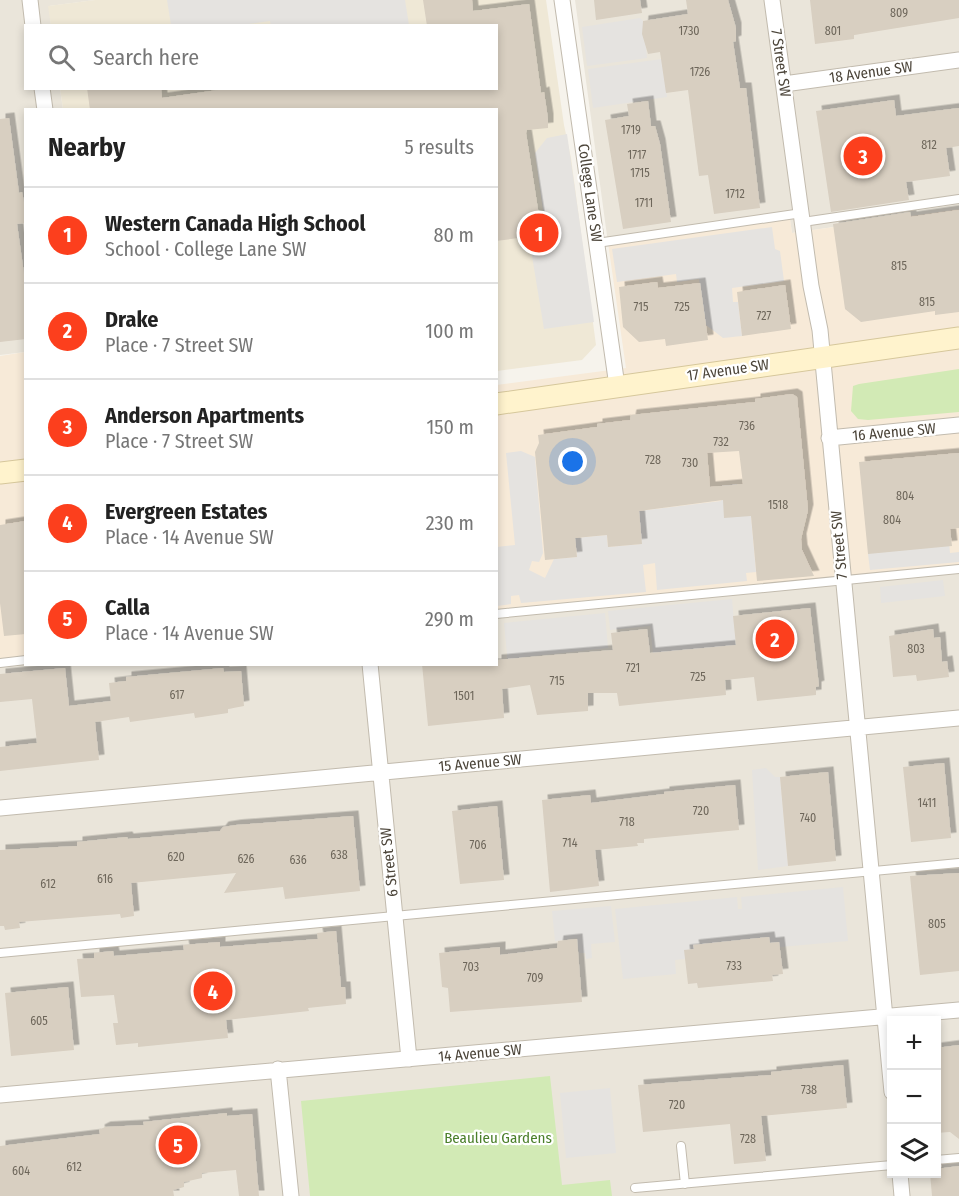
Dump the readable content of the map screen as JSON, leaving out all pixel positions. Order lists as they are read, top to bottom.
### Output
{
  "streets": {
    "main road": ["17 Avenue SW"],
    "street": [
      "7 Street SW",
      "18 Avenue SW",
      "College Lane SW",
      "16 Avenue SW",
      "15 Avenue SW",
      "6 Street SW",
      "14 Avenue SW"
    ]
  },
  "crossings": [
    ["7 Street SW", "18 Avenue SW"],
    ["7 Street SW", "17 Avenue SW"],
    ["7 Street SW", "16 Avenue SW"],
    ["7 Street SW", "15 Avenue SW"],
    ["7 Street SW", "14 Avenue SW"],
    ["College Lane SW", "17 Avenue SW"],
    ["15 Avenue SW", "6 Street SW"],
    ["6 Street SW", "14 Avenue SW"]
  ],
  "parks": ["Beaulieu Gardens"],
  "house_numbers": [
    "809",
    "1730",
    "801",
    "1726",
    "1719",
    "812",
    "1717",
    "1715",
    "1712",
    "1711",
    "815",
    "815",
    "715",
    "725",
    "727",
    "736",
    "732",
    "728",
    "730",
    "804",
    "1518",
    "804",
    "803",
    "721",
    "725",
    "715",
    "617",
    "1501",
    "1411",
    "720",
    "740",
    "718",
    "714",
    "706",
    "638",
    "620",
    "626",
    "636",
    "616",
    "612",
    "805",
    "733",
    "703",
    "709",
    "605",
    "738",
    "720",
    "728",
    "612",
    "604"
  ],
  "page": {
    "search": "Search here",
    "heading": ["Nearby", "5 results"],
    "pins": [
      "3",
      "1",
      "2",
      "4",
      "5"
    ],
    "list": [
      {
        "mark": "1",
        "name": "Western Canada High School",
        "note": "School · College Lane SW",
        "value": "80 m"
      },
      {
        "mark": "2",
        "name": "Drake",
        "note": "Place · 7 Street SW",
        "value": "100 m"
      },
      {
        "mark": "3",
        "name": "Anderson Apartments",
        "note": "Place · 7 Street SW",
        "value": "150 m"
      },
      {
        "mark": "4",
        "name": "Evergreen Estates",
        "note": "Place · 14 Avenue SW",
        "value": "230 m"
      },
      {
        "mark": "5",
        "name": "Calla",
        "note": "Place · 14 Avenue SW",
        "value": "290 m"
      }
    ],
    "map_buttons": ["+", "−"]
  }
}
